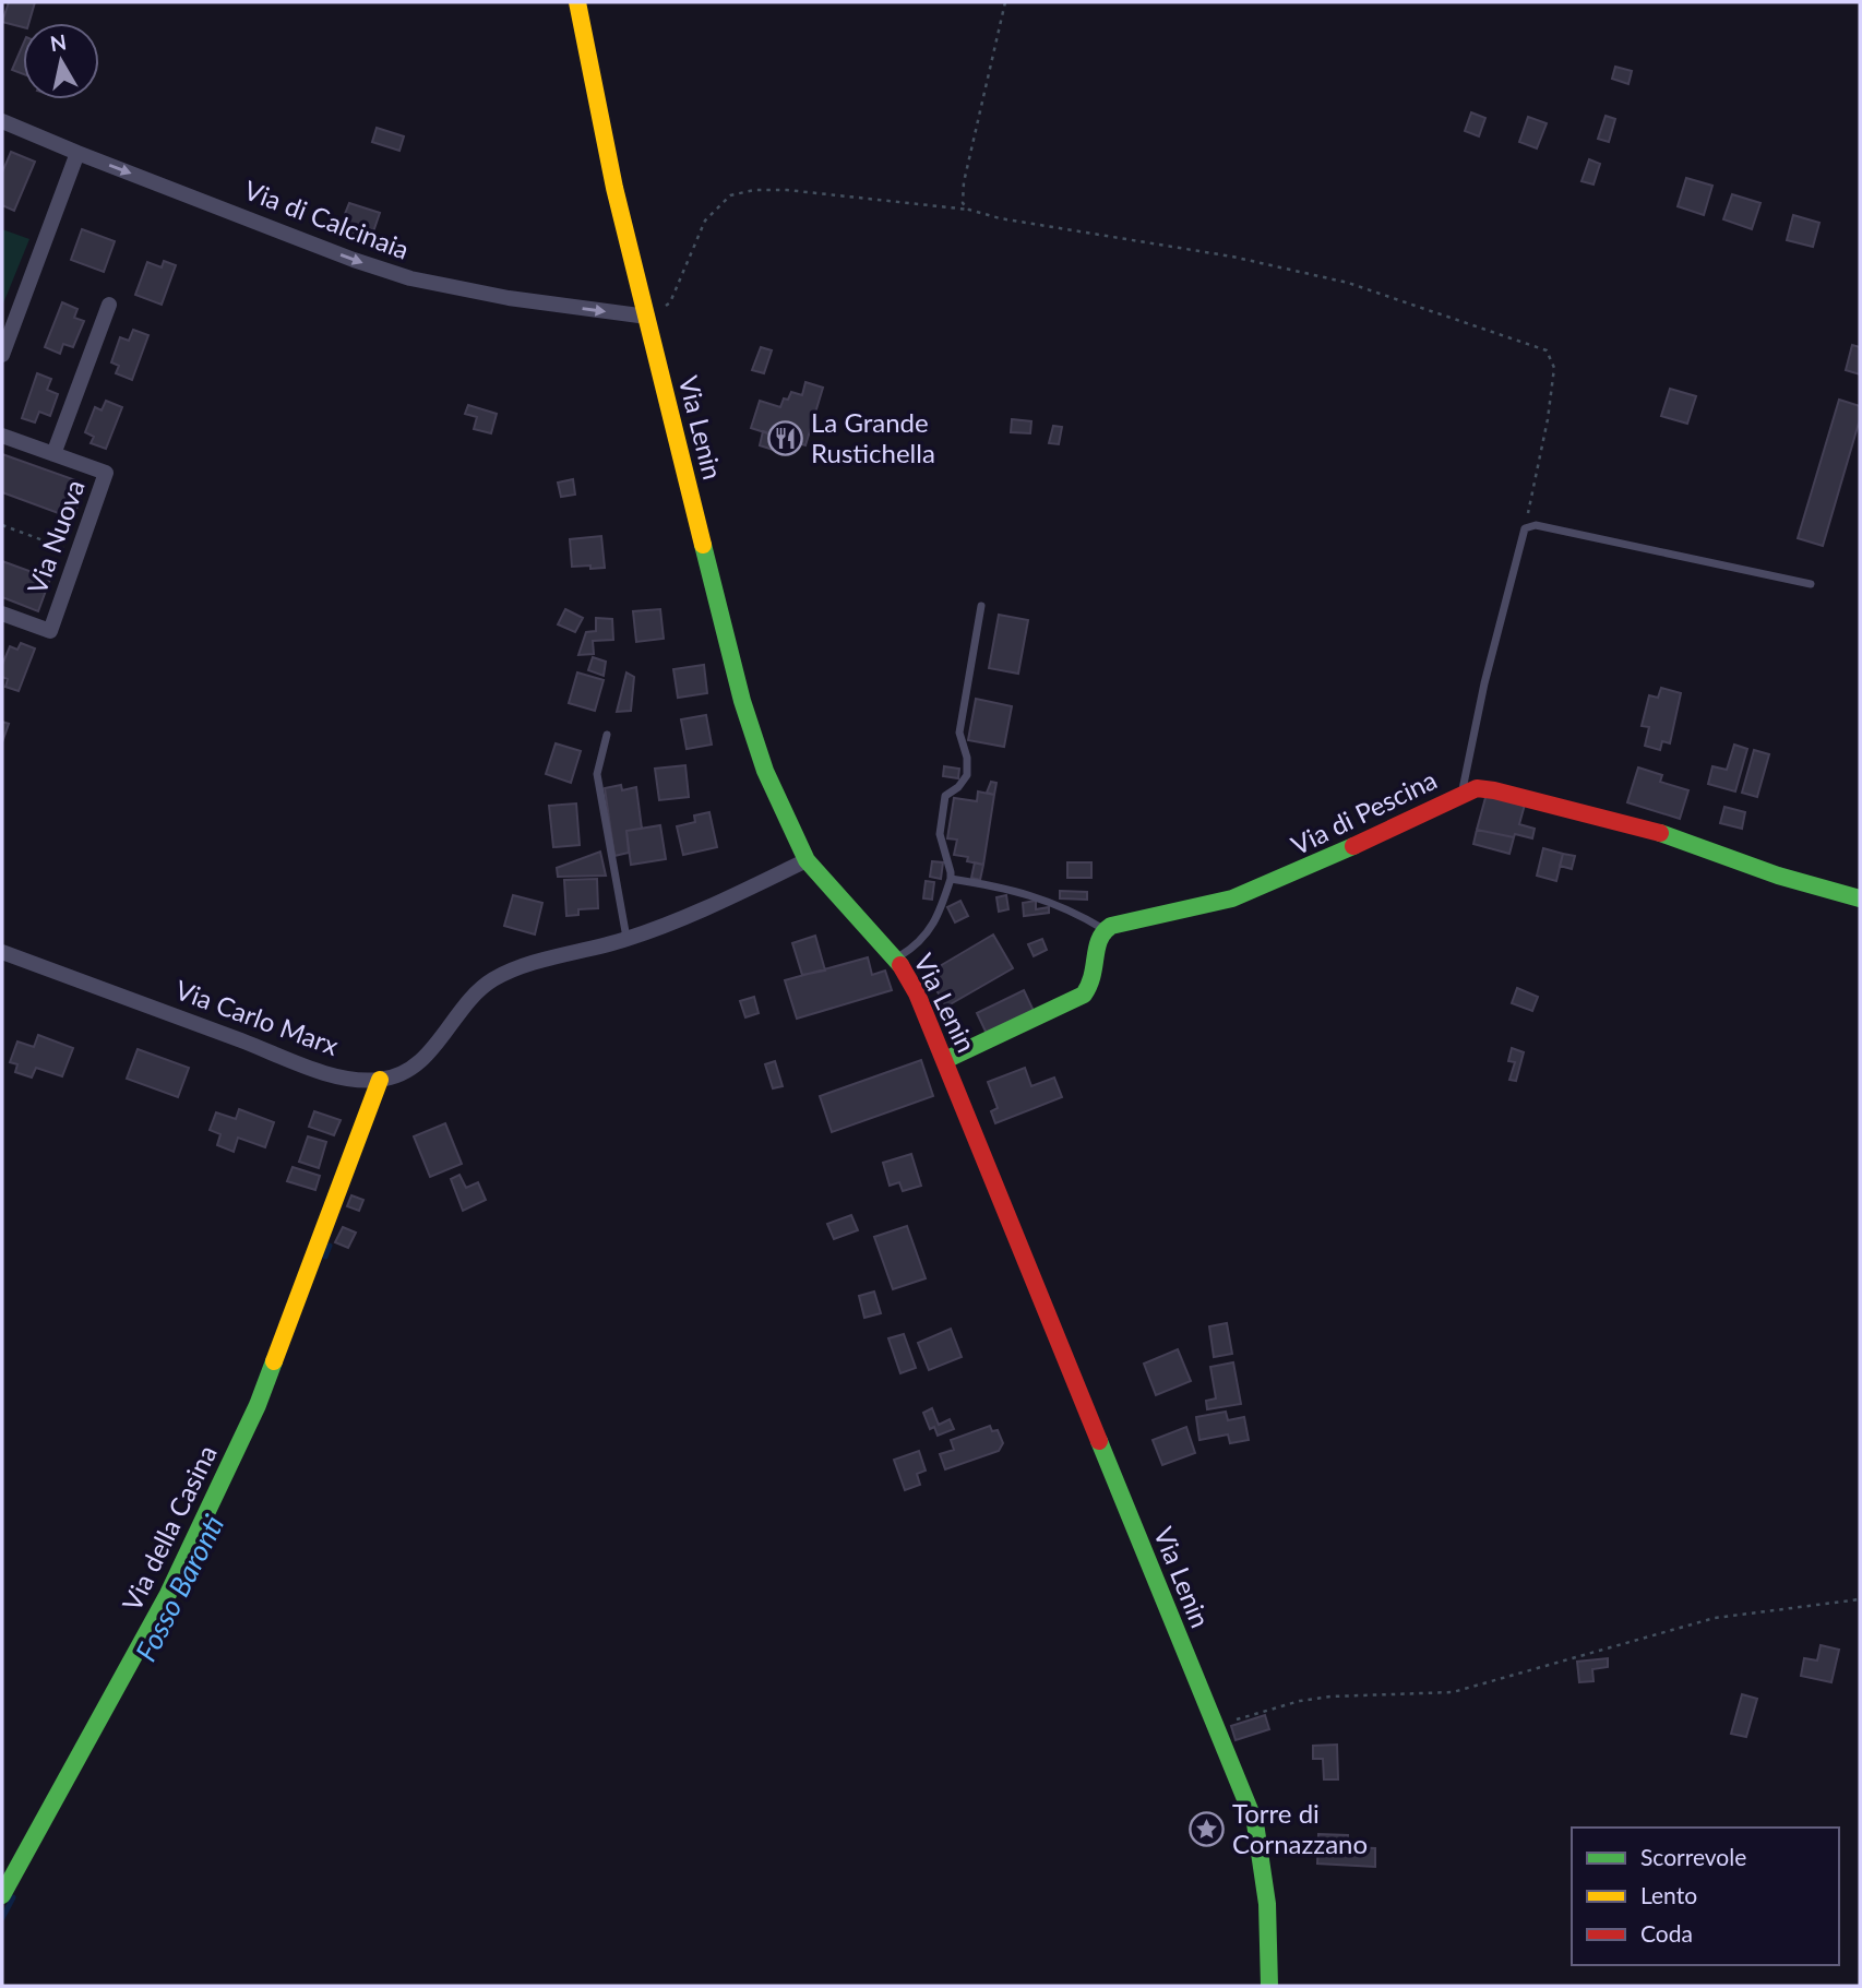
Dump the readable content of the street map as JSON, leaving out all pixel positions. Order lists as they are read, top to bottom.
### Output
{
  "streets": {
    "street": [
      "Via di Calcinaia",
      "Via Lenin",
      "Via Nuova",
      "Via di Pescina",
      "Via Carlo Marx",
      "Via della Casina"
    ]
  },
  "crossings": [
    ["Via di Calcinaia", "Via Lenin"],
    ["Via Lenin", "Via Carlo Marx"],
    ["Via Carlo Marx", "Via della Casina"]
  ],
  "one_way": ["Via di Calcinaia"],
  "water": ["Fosso Baronti"],
  "places": {
    "restaurant": ["La Grande Rustichella"],
    "place": ["Torre di Cornazzano"]
  },
  "legend": ["Scorrevole", "Lento", "Coda"],
  "north": "top"
}
